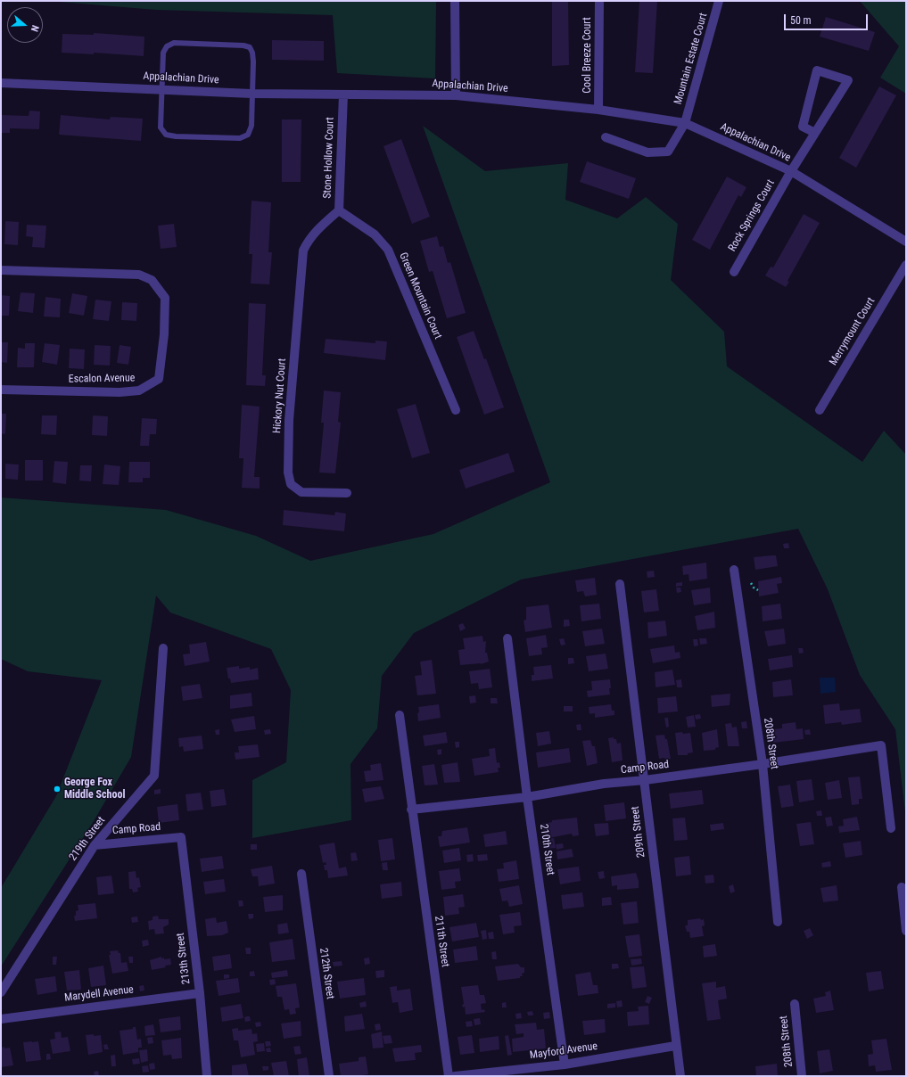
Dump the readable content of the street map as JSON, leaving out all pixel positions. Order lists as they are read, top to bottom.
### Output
{
  "streets": {
    "street": [
      "Cool Breeze Court",
      "Mountain Estate Court",
      "Appalachian Drive",
      "Stone Hollow Court",
      "Rock Springs Court",
      "Green Mountain Court",
      "Merrymount Court",
      "Escalon Avenue",
      "Hickory Nut Court",
      "208th Street",
      "Camp Road",
      "209th Street",
      "219th Street",
      "210th Street",
      "211th Street",
      "213th Street",
      "212th Street",
      "Marydell Avenue",
      "Mayford Avenue"
    ]
  },
  "crossings": [
    ["Cool Breeze Court", "Appalachian Drive"],
    ["Mountain Estate Court", "Appalachian Drive"],
    ["Appalachian Drive", "Stone Hollow Court"],
    ["Appalachian Drive", "Rock Springs Court"],
    ["Stone Hollow Court", "Green Mountain Court"],
    ["Stone Hollow Court", "Hickory Nut Court"],
    ["208th Street", "Camp Road"],
    ["Camp Road", "209th Street"],
    ["Camp Road", "219th Street"],
    ["Camp Road", "210th Street"],
    ["Camp Road", "211th Street"],
    ["Camp Road", "213th Street"],
    ["209th Street", "Mayford Avenue"],
    ["210th Street", "Mayford Avenue"],
    ["213th Street", "Marydell Avenue"]
  ],
  "places": ["George Fox Middle School"],
  "scale_bar": "50 m",
  "north": "right"
}
